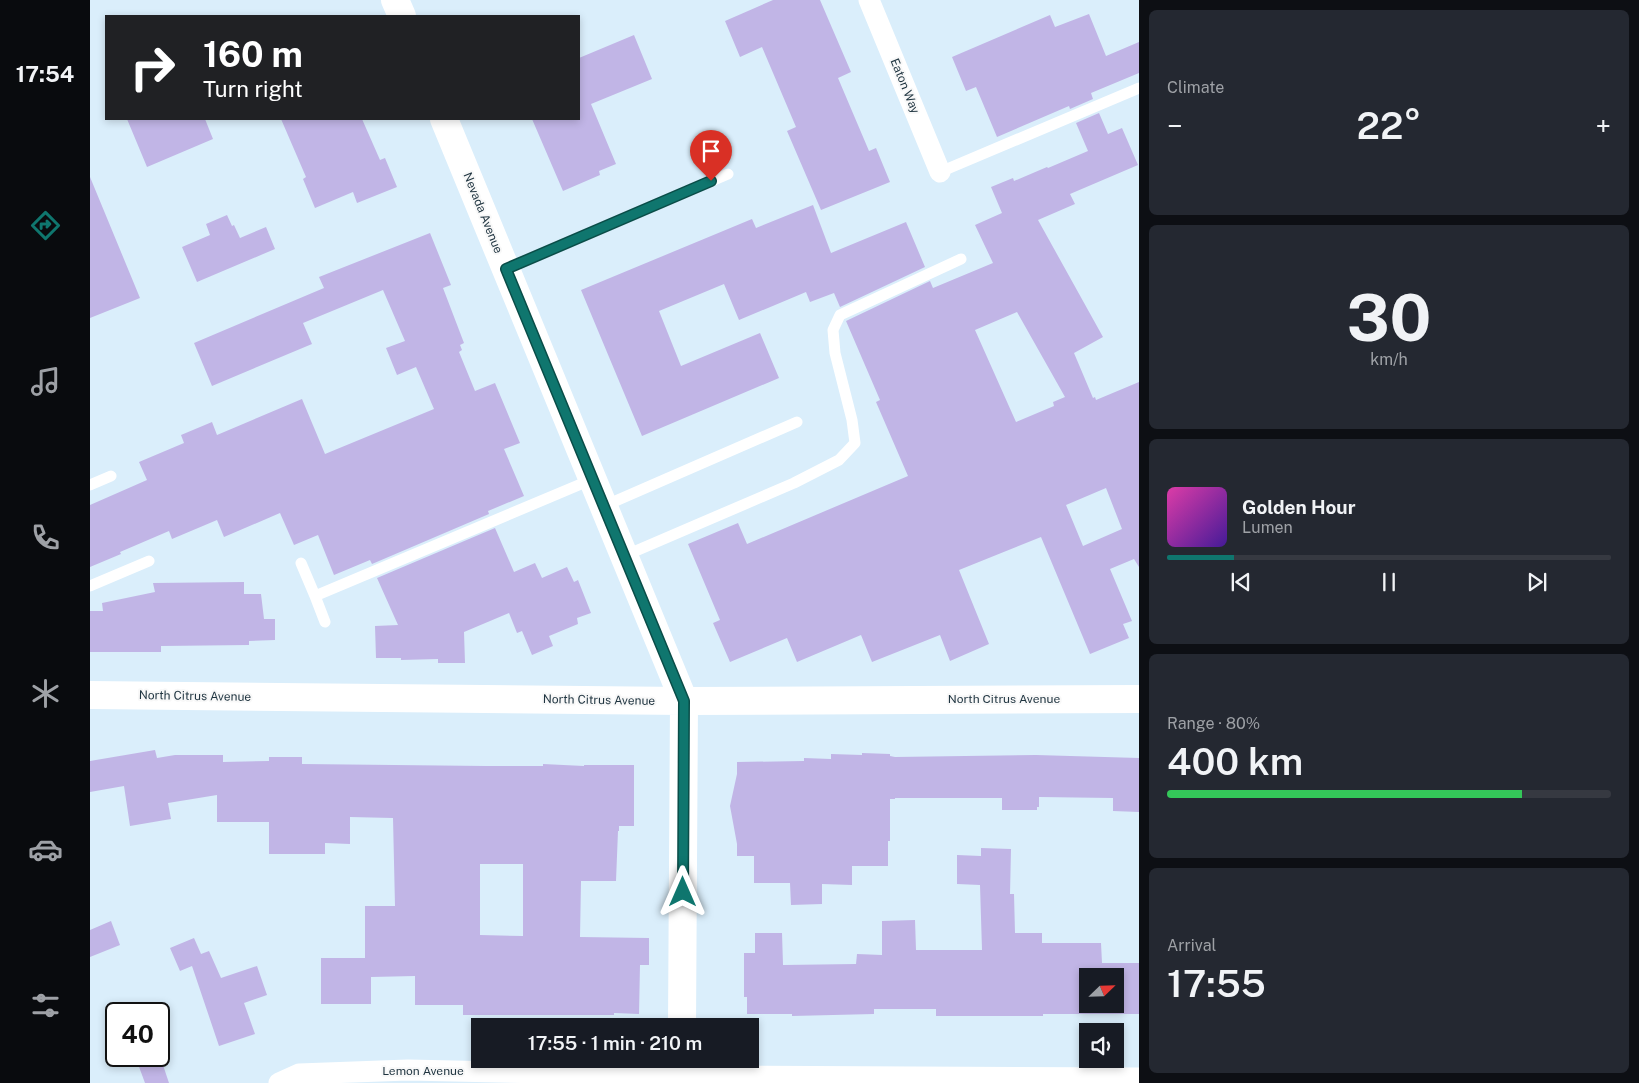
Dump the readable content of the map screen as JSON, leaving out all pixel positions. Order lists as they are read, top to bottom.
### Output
{
  "streets": {
    "street": [
      "Eaton Way",
      "Nevada Avenue",
      "North Citrus Avenue",
      "Lemon Avenue"
    ]
  },
  "crossings": [
    ["Nevada Avenue", "North Citrus Avenue"]
  ],
  "north": "top right",
  "page": {
    "tabs": "17:54",
    "tile": [
      "Climate",
      ["30", "km/h"],
      ["Range · 80%", "400 km"],
      ["Arrival", "17:55"]
    ],
    "turn": ["160 m", "Turn right"],
    "heat": ["−", "22°", "+"],
    "song": ["Golden Hour", "Lumen"],
    "limit": "40",
    "trip": "17:55 · 1 min · 210 m"
  }
}
